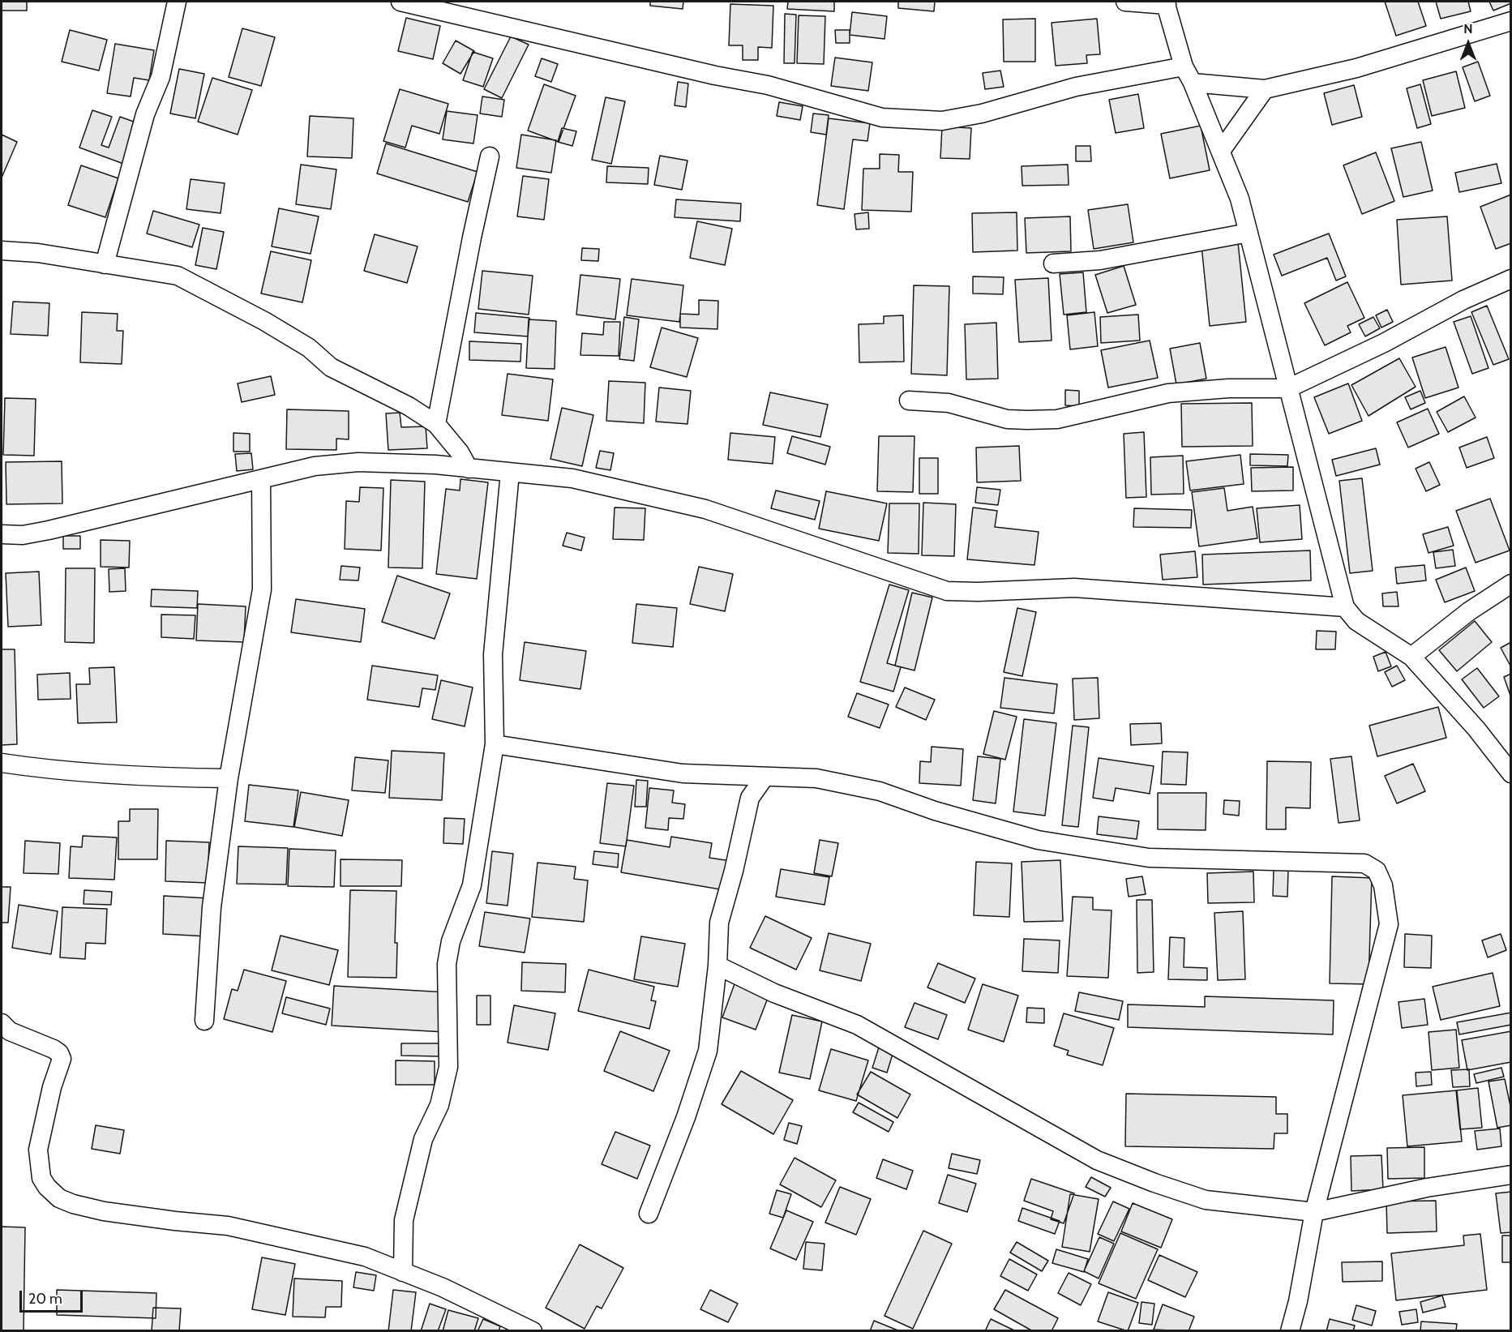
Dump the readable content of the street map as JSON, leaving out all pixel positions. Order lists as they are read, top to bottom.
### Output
{
  "scale_bar": "20 m",
  "north": "top"
}
